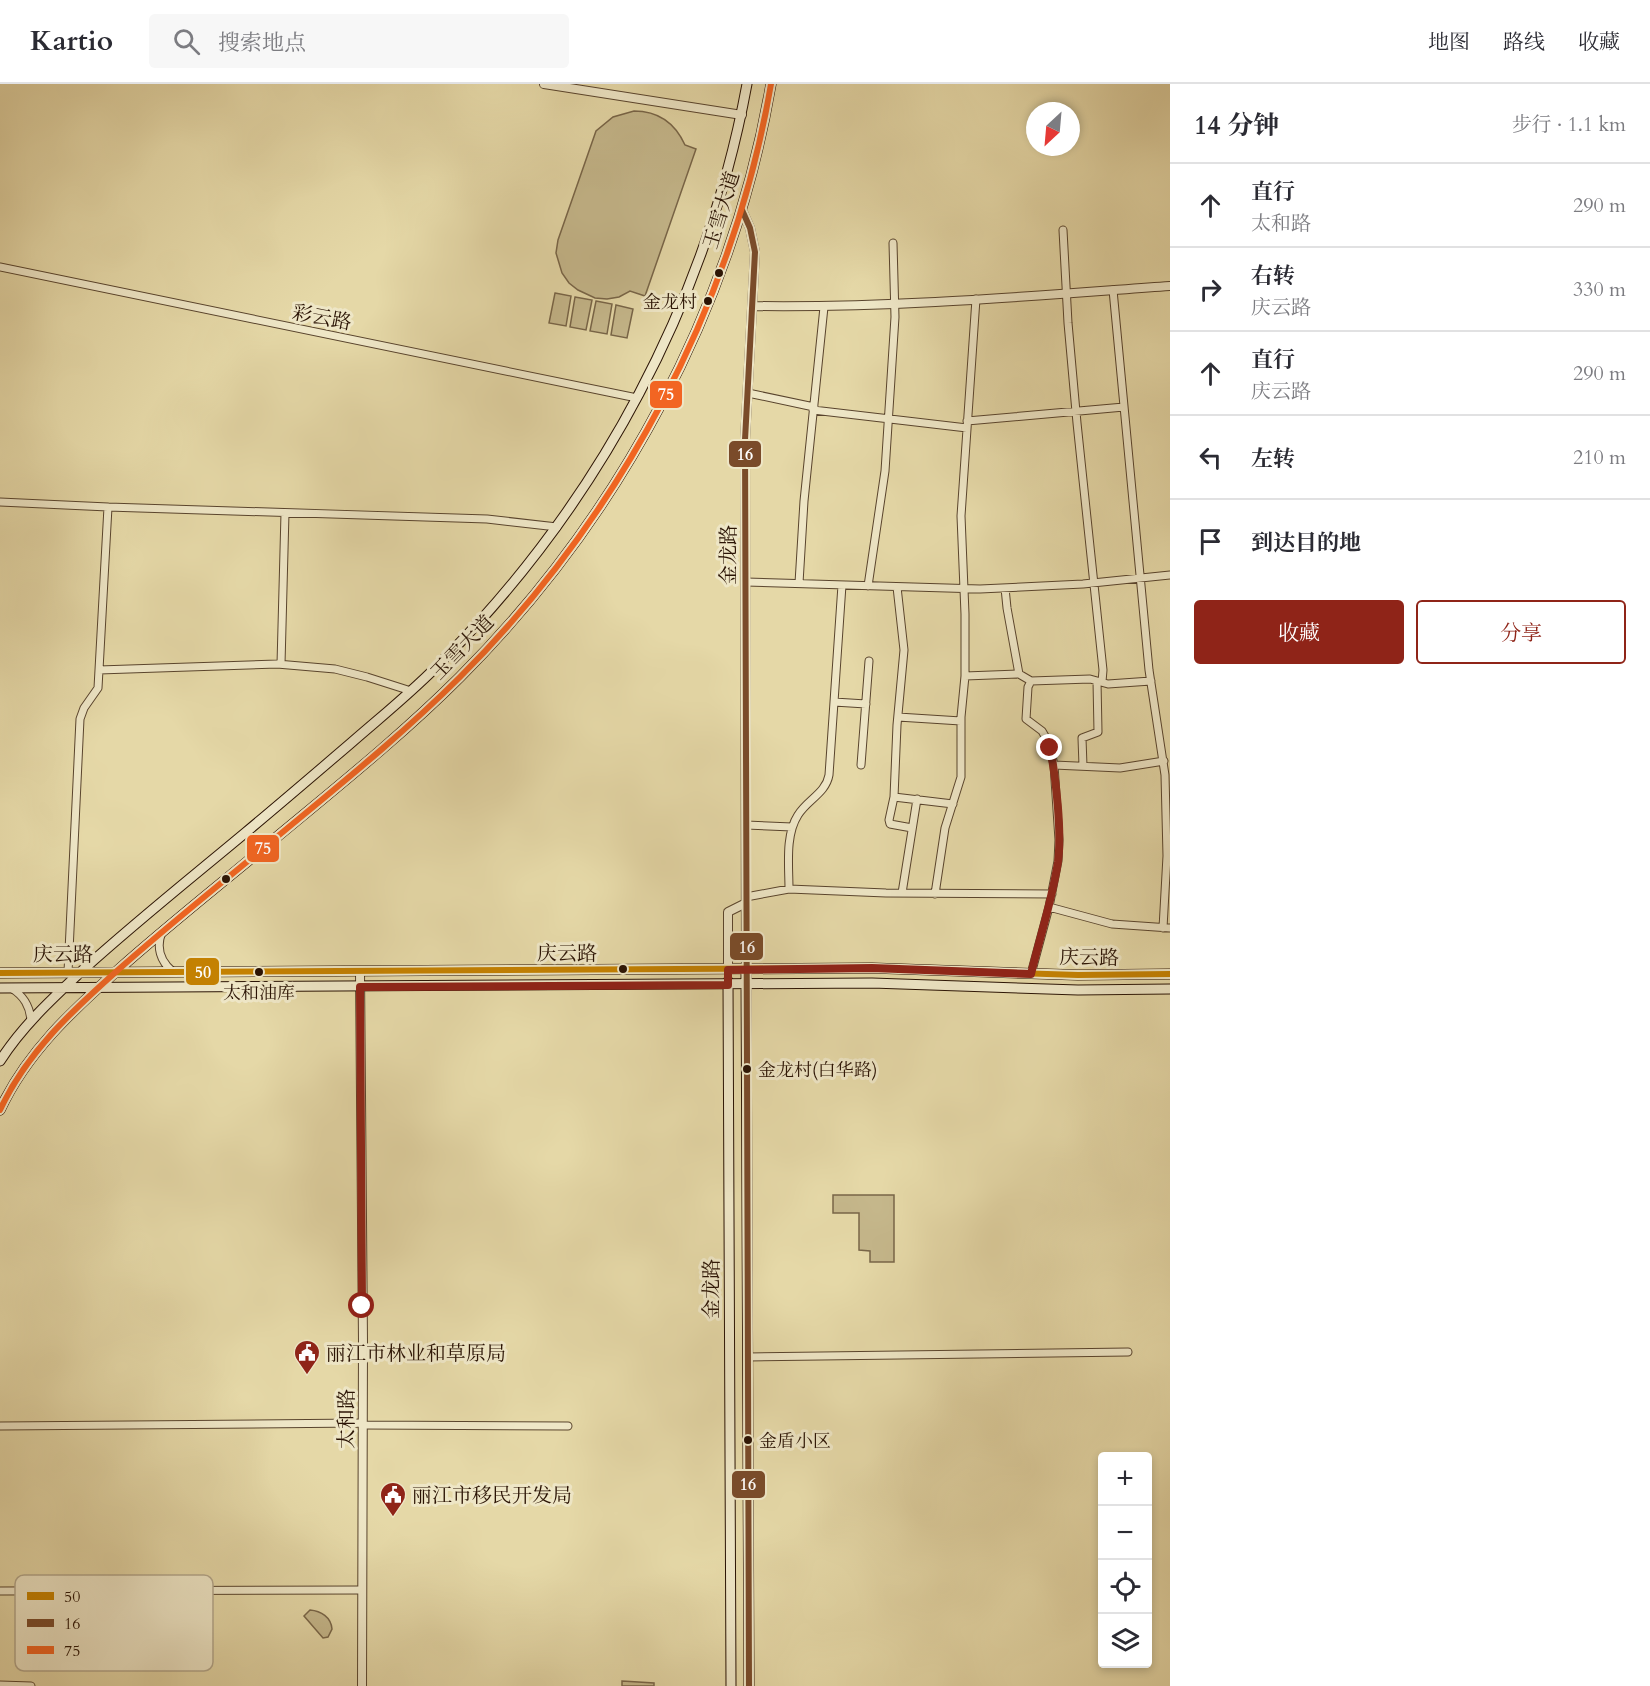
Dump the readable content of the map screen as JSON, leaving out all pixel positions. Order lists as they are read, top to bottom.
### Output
{
  "streets": {
    "main road": ["玉雪大道", "金龙路", "庆云路"],
    "street": ["彩云路", "太和路"]
  },
  "crossings": [
    ["玉雪大道", "彩云路"],
    ["玉雪大道", "金龙路"],
    ["玉雪大道", "庆云路"],
    ["金龙路", "庆云路"],
    ["庆云路", "太和路"]
  ],
  "places": {
    "other": [
      "金龙村",
      "太和油库",
      "金龙村(白华路)",
      "金盾小区"
    ],
    "public building": ["丽江市林业和草原局", "丽江市移民开发局"]
  },
  "lines": ["transit line 75", "transit line 16", "transit line 50"],
  "legend": ["50", "16", "75"],
  "north": "bottom left",
  "page": {
    "header": "Kartio",
    "search": "搜索地点",
    "nav": ["地图", "路线", "收藏"],
    "heading": ["14 分钟", "步行 · 1.1 km"],
    "list": [
      ["直行", "太和路", "290 m"],
      ["右转", "庆云路", "330 m"],
      ["直行", "庆云路", "290 m"],
      ["左转", "210 m"],
      "到达目的地"
    ],
    "buttons": ["收藏", "分享"],
    "map_buttons": ["+", "−"]
  }
}
